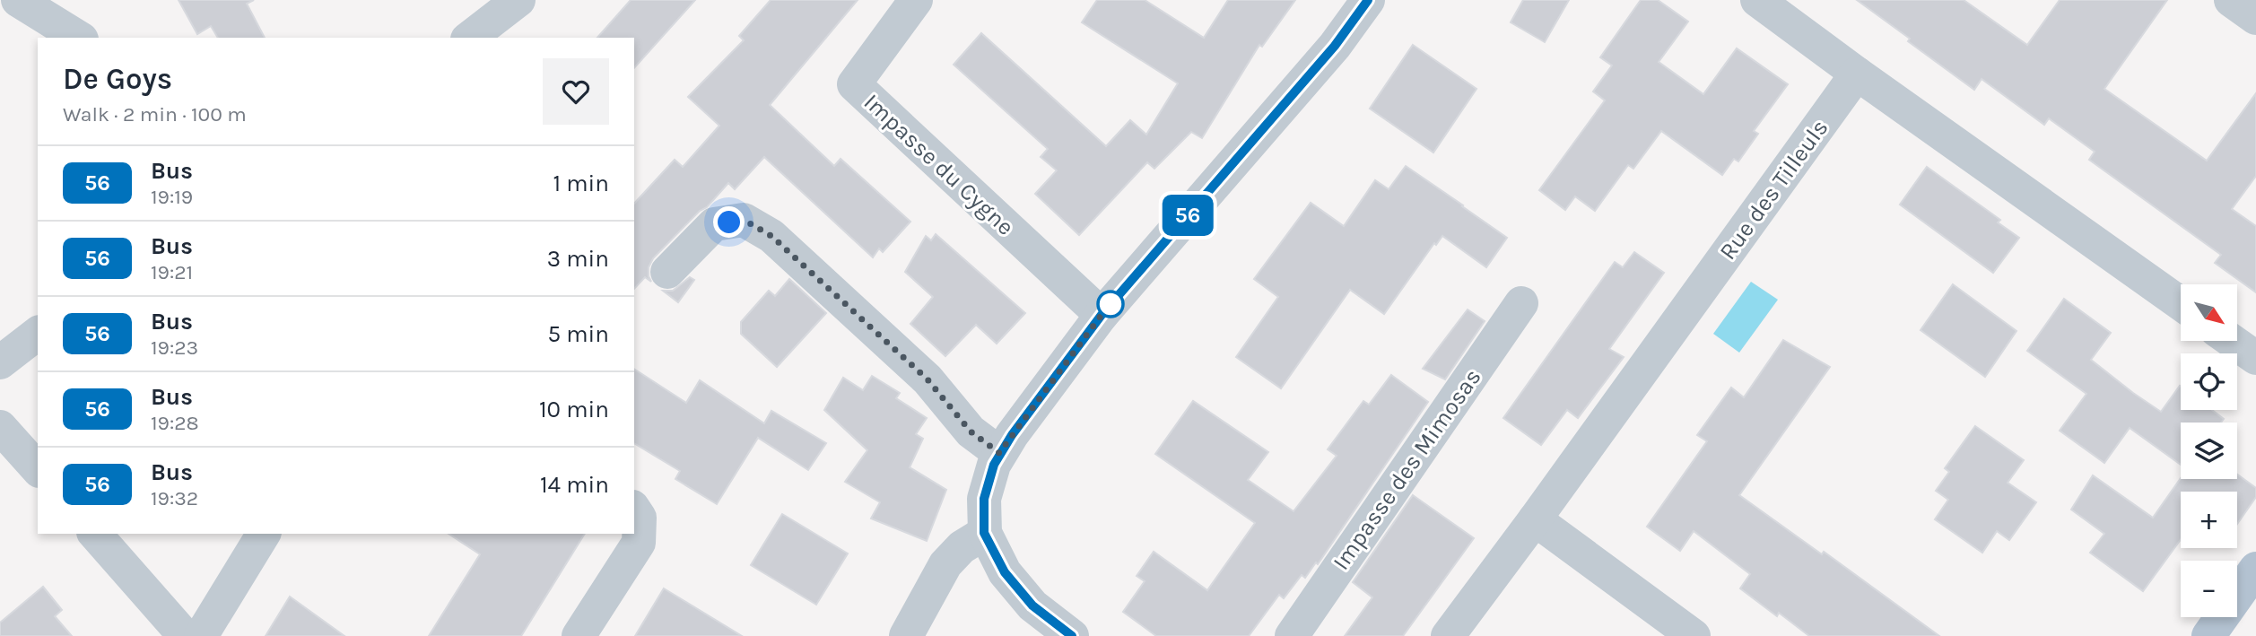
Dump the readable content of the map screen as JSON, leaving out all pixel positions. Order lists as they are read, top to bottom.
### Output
{
  "streets": {
    "street": ["Impasse du Cygne", "Rue des Tilleuls", "Impasse des Mimosas"]
  },
  "lines": ["bus line 56"],
  "north": "bottom right",
  "page": {
    "on_map": "56",
    "heading": ["De Goys", "Walk · 2 min · 100 m"],
    "list": [
      {
        "mark": "56",
        "name": "Bus",
        "note": "19:19",
        "value": "1 min"
      },
      {
        "mark": "56",
        "name": "Bus",
        "note": "19:21",
        "value": "3 min"
      },
      {
        "mark": "56",
        "name": "Bus",
        "note": "19:23",
        "value": "5 min"
      },
      {
        "mark": "56",
        "name": "Bus",
        "note": "19:28",
        "value": "10 min"
      },
      {
        "mark": "56",
        "name": "Bus",
        "note": "19:32",
        "value": "14 min"
      }
    ],
    "map_buttons": ["+", "−"]
  }
}
